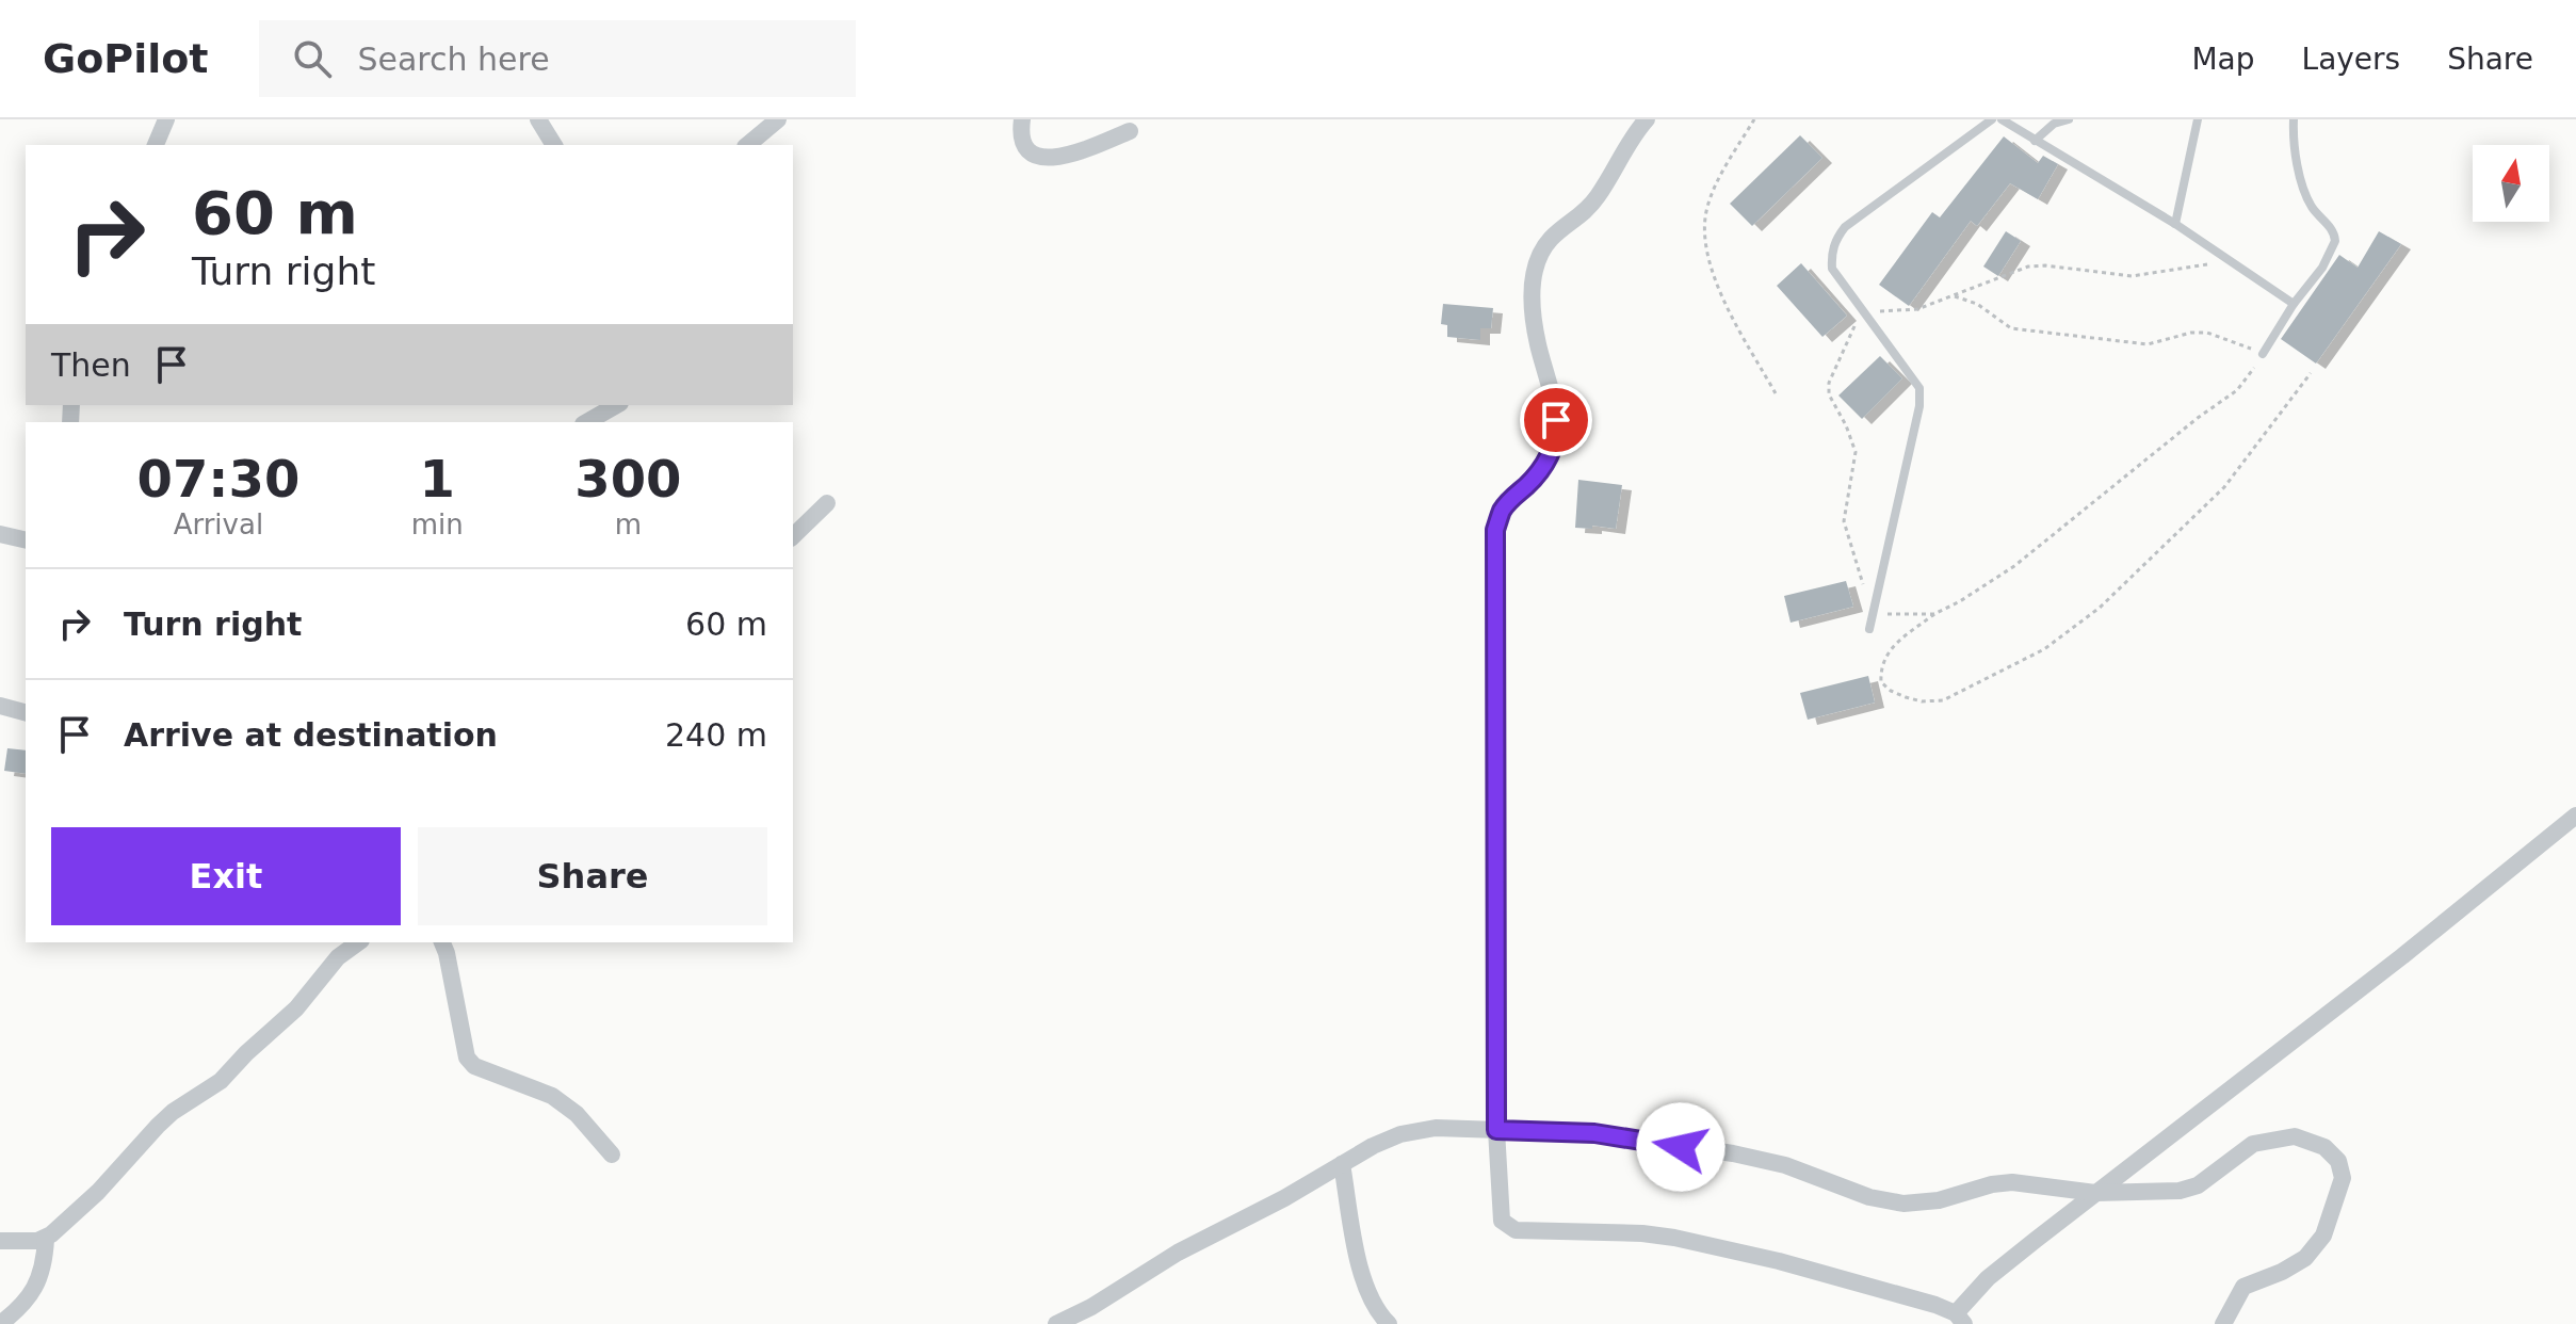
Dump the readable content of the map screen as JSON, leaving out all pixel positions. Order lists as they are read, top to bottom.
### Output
{
  "north": "top",
  "page": {
    "header": "GoPilot",
    "search": "Search here",
    "nav": ["Map", "Layers", "Share"],
    "turn": ["60 m", "Turn right"],
    "then": "Then",
    "eta": [
      "07:30",
      "Arrival",
      "1",
      "min",
      "300",
      "m"
    ],
    "list": [
      {
        "name": "Turn right",
        "value": "60 m"
      },
      {
        "name": "Arrive at destination",
        "value": "240 m"
      }
    ],
    "buttons": ["Exit", "Share"]
  }
}
